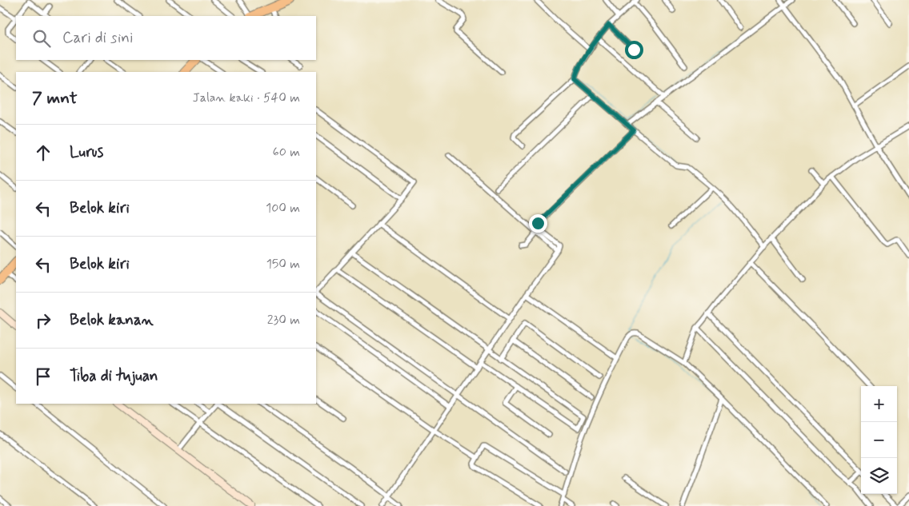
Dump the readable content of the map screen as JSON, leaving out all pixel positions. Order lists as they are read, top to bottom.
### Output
{
  "page": {
    "search": "Cari di sini",
    "heading": ["7 mnt", "Jalan kaki · 540 m"],
    "list": [
      ["Lurus", "60 m"],
      ["Belok kiri", "100 m"],
      ["Belok kiri", "150 m"],
      ["Belok kanan", "230 m"],
      "Tiba di tujuan"
    ],
    "map_buttons": ["+", "−"]
  }
}
